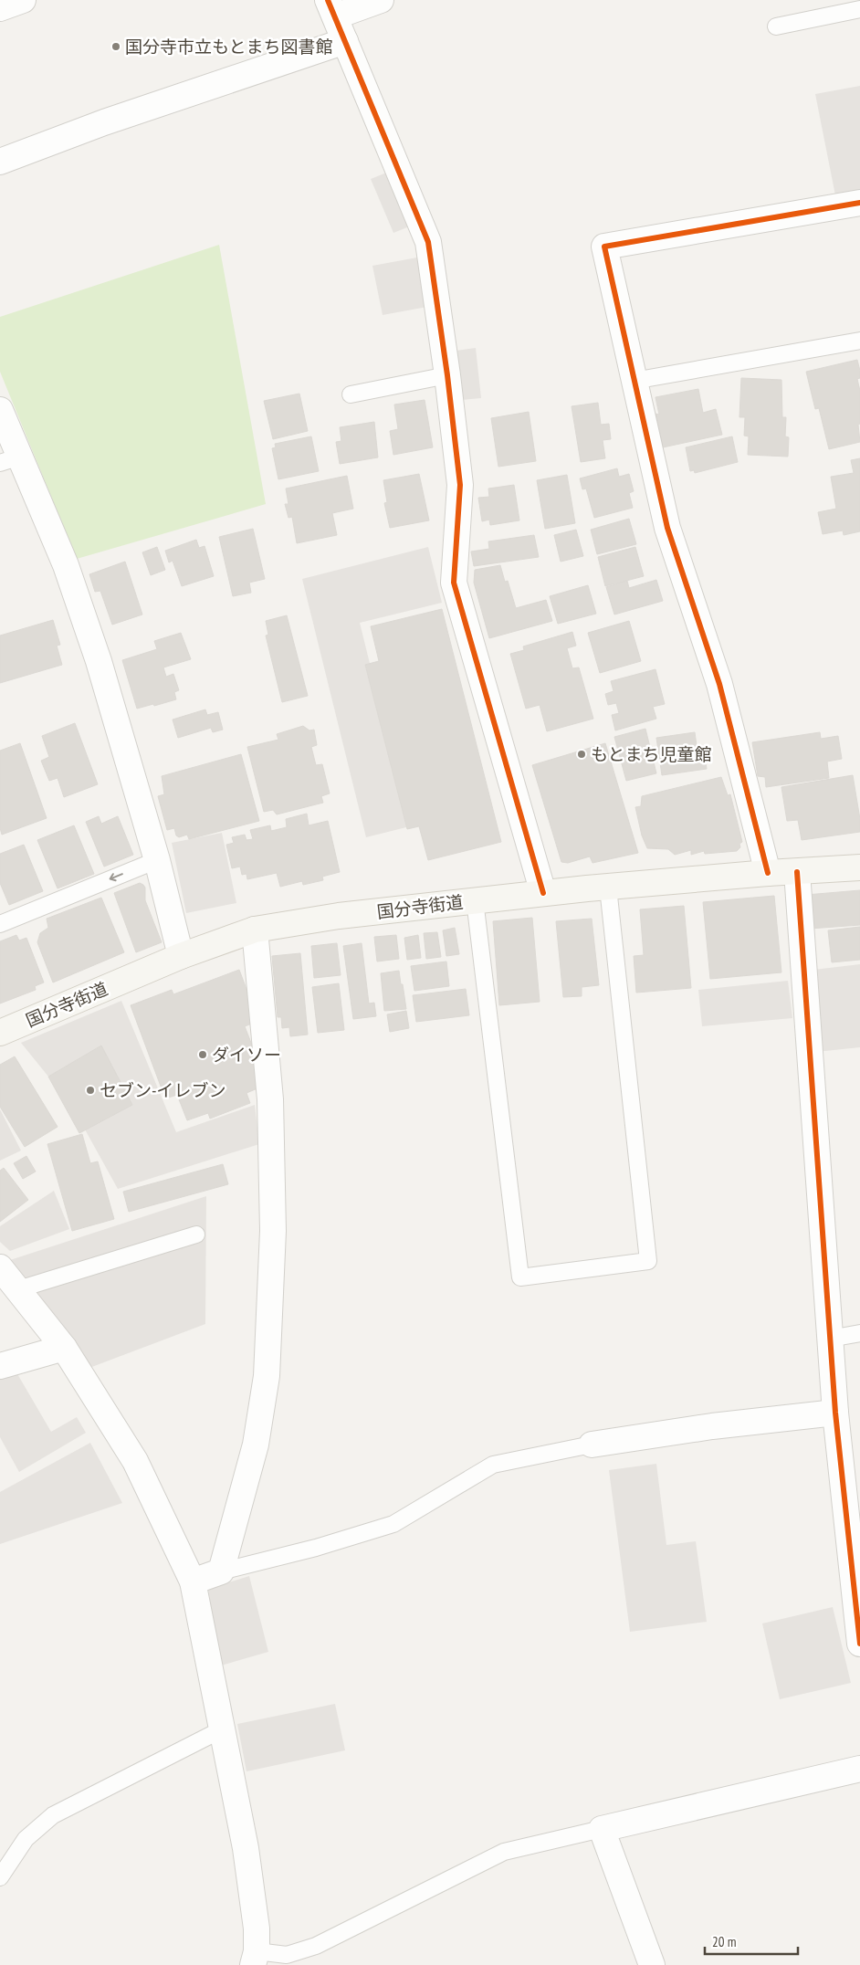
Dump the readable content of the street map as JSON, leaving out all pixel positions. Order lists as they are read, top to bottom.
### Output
{
  "streets": {
    "main road": ["国分寺街道"]
  },
  "places": [
    "国分寺市立もとまち図書館",
    "もとまち児童館",
    "ダイソー",
    "セブン-イレブン"
  ],
  "scale_bar": "20 m"
}
